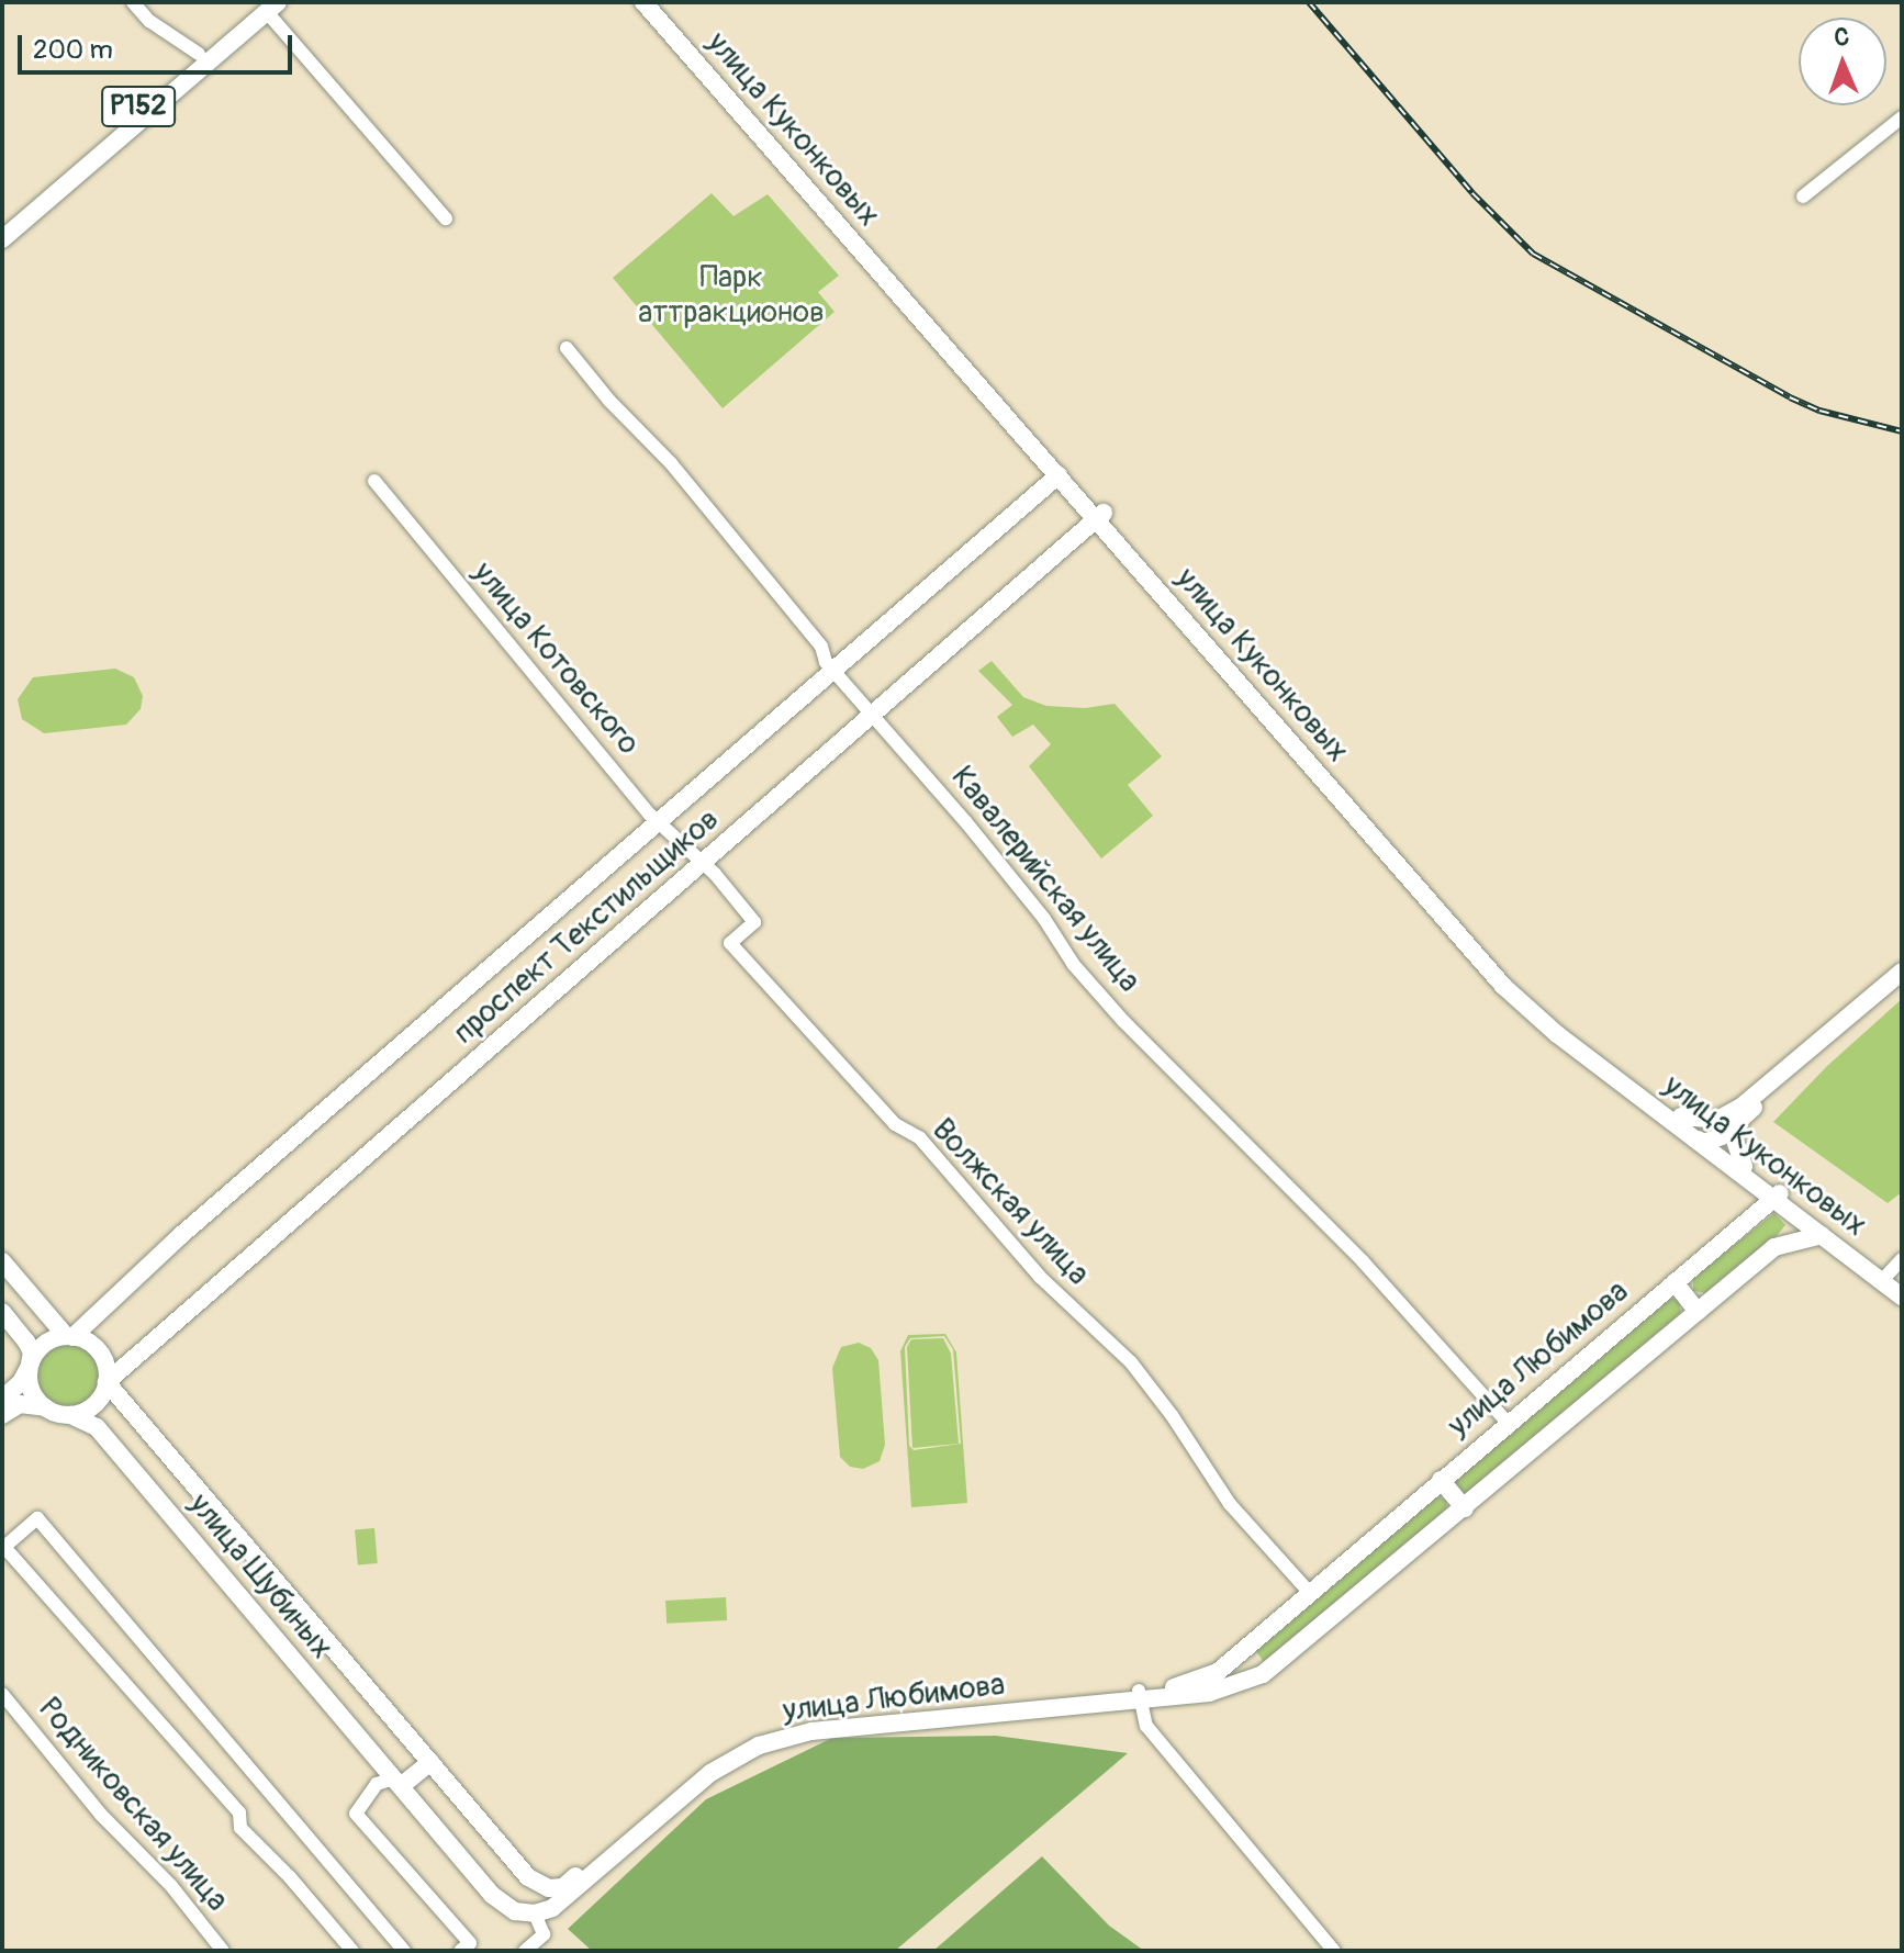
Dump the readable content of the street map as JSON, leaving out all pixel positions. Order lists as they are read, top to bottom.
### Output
{
  "streets": {
    "main road": [
      "Р152",
      "улица Куконковых",
      "проспект Текстильщиков",
      "улица Любимова",
      "улица Шубиных"
    ],
    "street": [
      "улица Котовского",
      "Кавалерийская улица",
      "Волжская улица",
      "Родниковская улица"
    ]
  },
  "crossings": [
    ["улица Куконковых", "проспект Текстильщиков"],
    ["улица Куконковых", "улица Любимова"],
    ["улица Котовского", "проспект Текстильщиков"],
    ["улица Котовского", "Волжская улица"],
    ["Кавалерийская улица", "проспект Текстильщиков"],
    ["Кавалерийская улица", "улица Любимова"],
    ["проспект Текстильщиков", "Волжская улица"],
    ["проспект Текстильщиков", "улица Шубиных"],
    ["Волжская улица", "улица Любимова"],
    ["улица Любимова", "улица Шубиных"]
  ],
  "parks": ["Парк аттракционов"],
  "scale_bar": "200 m",
  "north": "top"
}
